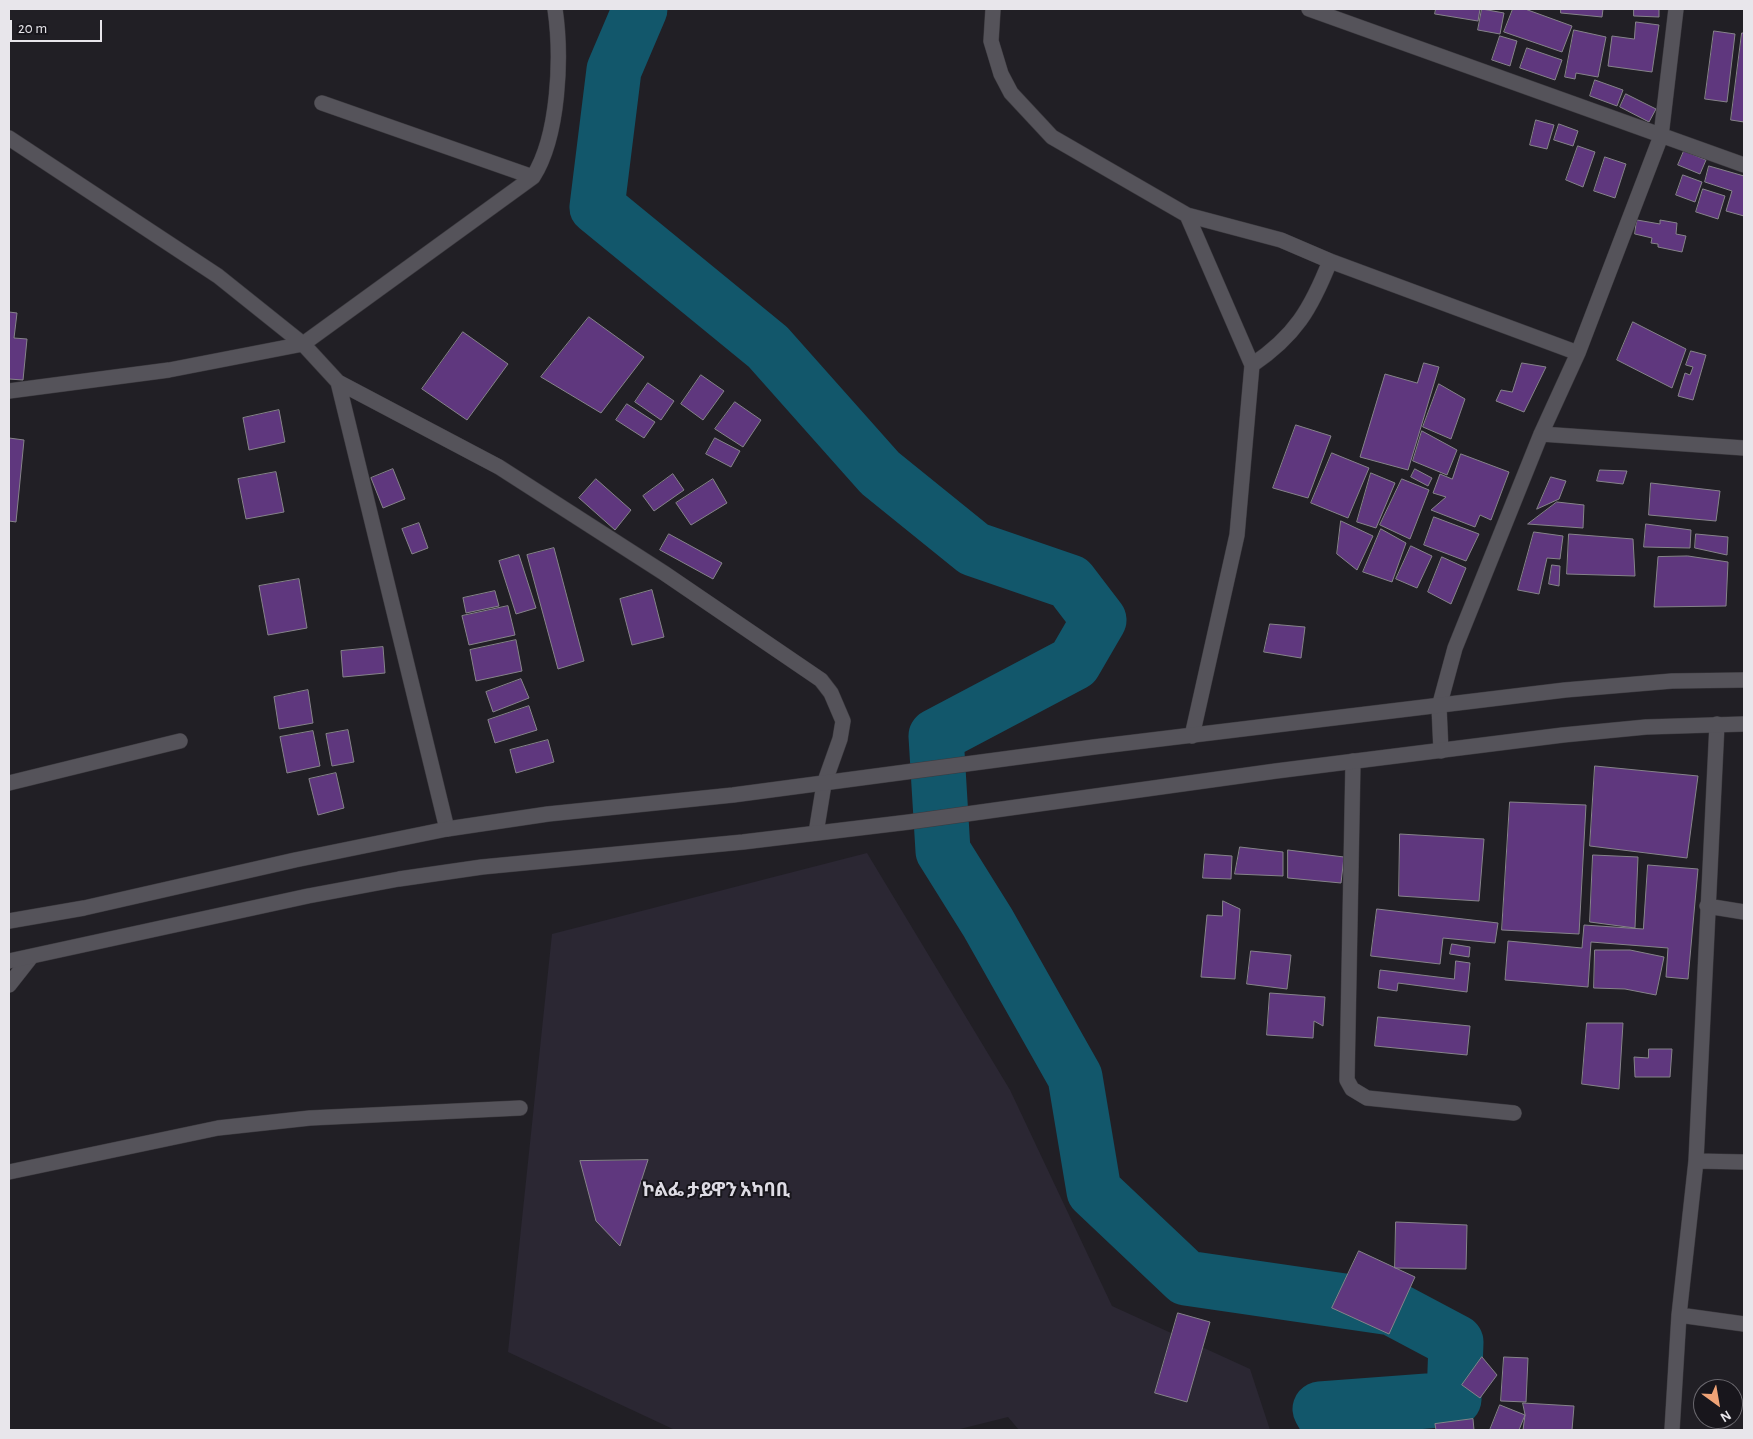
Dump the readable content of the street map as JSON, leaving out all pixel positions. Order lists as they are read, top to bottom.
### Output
{
  "districts": ["ኮልፌ ታይዋን አካባቢ"],
  "scale_bar": "20 m",
  "north": "bottom right"
}
